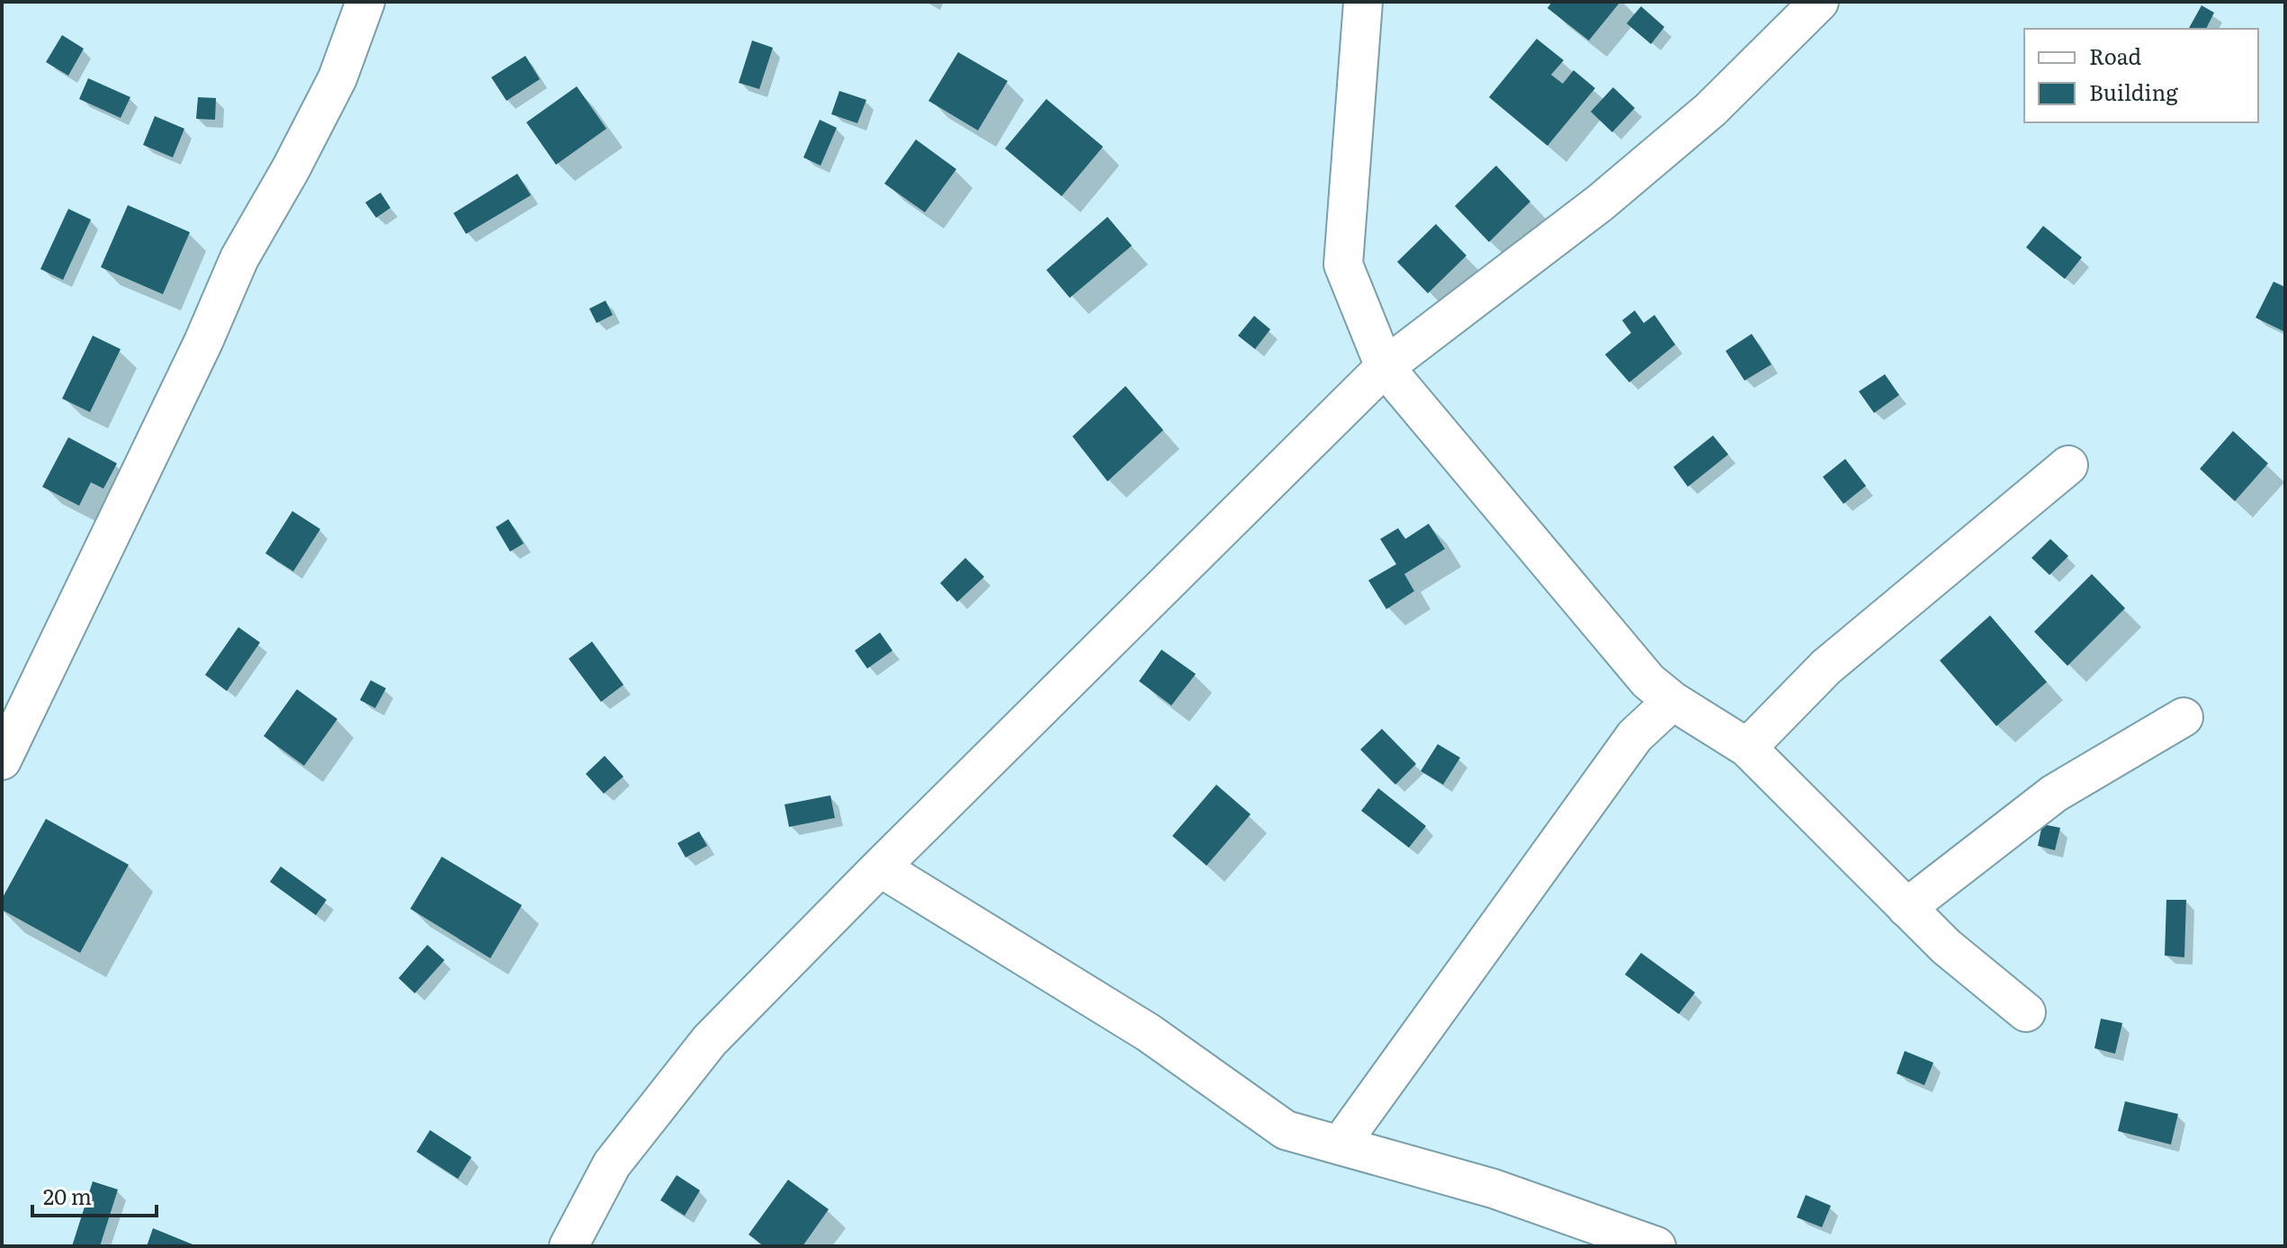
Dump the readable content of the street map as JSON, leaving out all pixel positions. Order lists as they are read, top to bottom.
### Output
{
  "legend": ["Road", "Building"],
  "scale_bar": "20 m"
}
